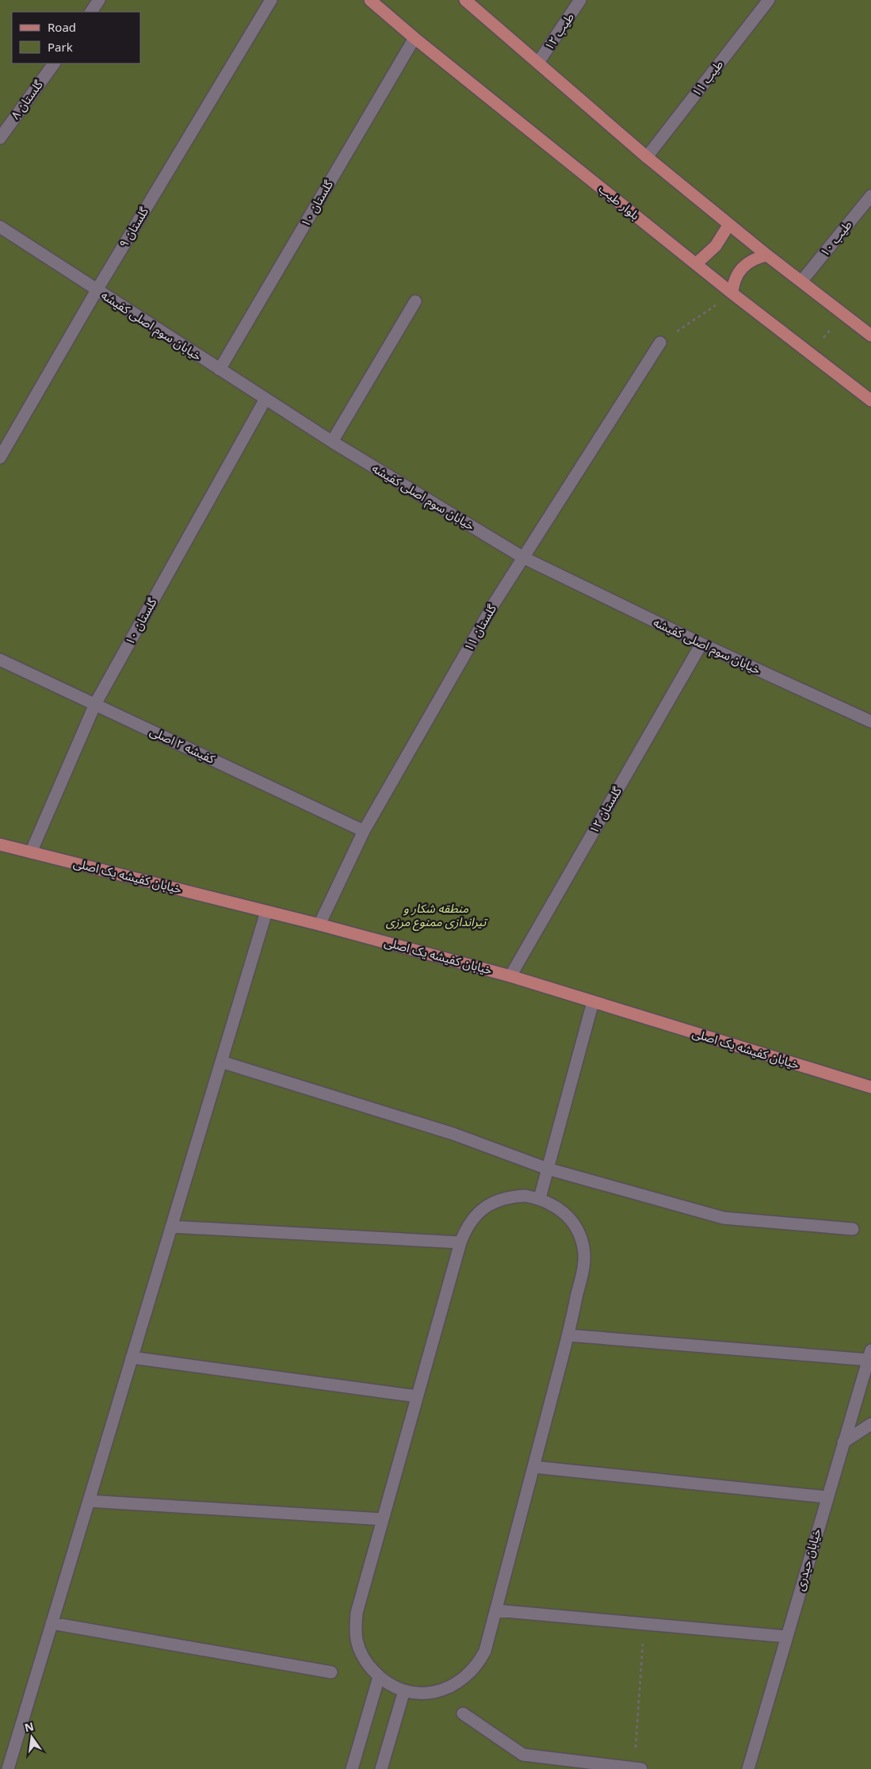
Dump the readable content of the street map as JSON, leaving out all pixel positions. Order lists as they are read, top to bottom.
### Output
{
  "streets": {
    "main road": ["بلوار طیب", "خیابان کفیشه یک اصلی"],
    "street": [
      "طیب ۱۲",
      "طیب ۱۱",
      "گلستان ۸",
      "گلستان ۱۰",
      "گلستان ۹",
      "طیب ۱۰",
      "خیابان سوم اصلی کفیشه",
      "گلستان ۱۱",
      "کفیشه ۲ اصلی",
      "گلستان ۱۲",
      "خیابان حیدری"
    ]
  },
  "crossings": [
    ["بلوار طیب", "گلستان ۱۰"],
    ["گلستان ۱۰", "خیابان سوم اصلی کفیشه"],
    ["گلستان ۱۰", "کفیشه ۲ اصلی"],
    ["گلستان ۱۰", "خیابان کفیشه یک اصلی"],
    ["گلستان ۹", "خیابان سوم اصلی کفیشه"],
    ["خیابان سوم اصلی کفیشه", "گلستان ۱۱"],
    ["خیابان سوم اصلی کفیشه", "گلستان ۱۲"],
    ["گلستان ۱۱", "کفیشه ۲ اصلی"],
    ["گلستان ۱۱", "خیابان کفیشه یک اصلی"],
    ["گلستان ۱۲", "خیابان کفیشه یک اصلی"]
  ],
  "parks": ["منطقه شکار و تیراندازی ممنوع مرزی"],
  "legend": ["Road", "Park"],
  "north": "top"
}
